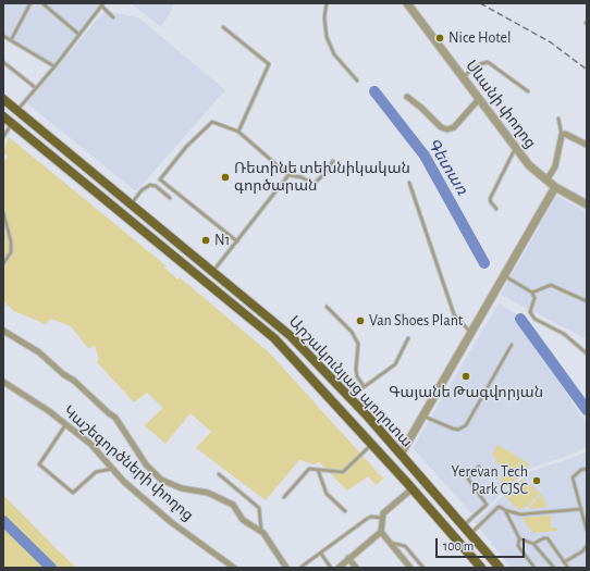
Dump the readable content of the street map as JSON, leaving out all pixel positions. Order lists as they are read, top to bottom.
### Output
{
  "streets": {
    "main road": ["Արշակունյաց պողոտա"],
    "street": ["Սևանի փողոց", "Կաշեգործների փողոց"]
  },
  "water": ["Գետառ"],
  "places": [
    "Nice Hotel",
    "Ռետինե տեխնիկական գործարան",
    "N1",
    "Van Shoes Plant",
    "Գայանե Թագվորյան",
    "Yerevan Tech Park CJSC"
  ],
  "scale_bar": "100 m"
}
